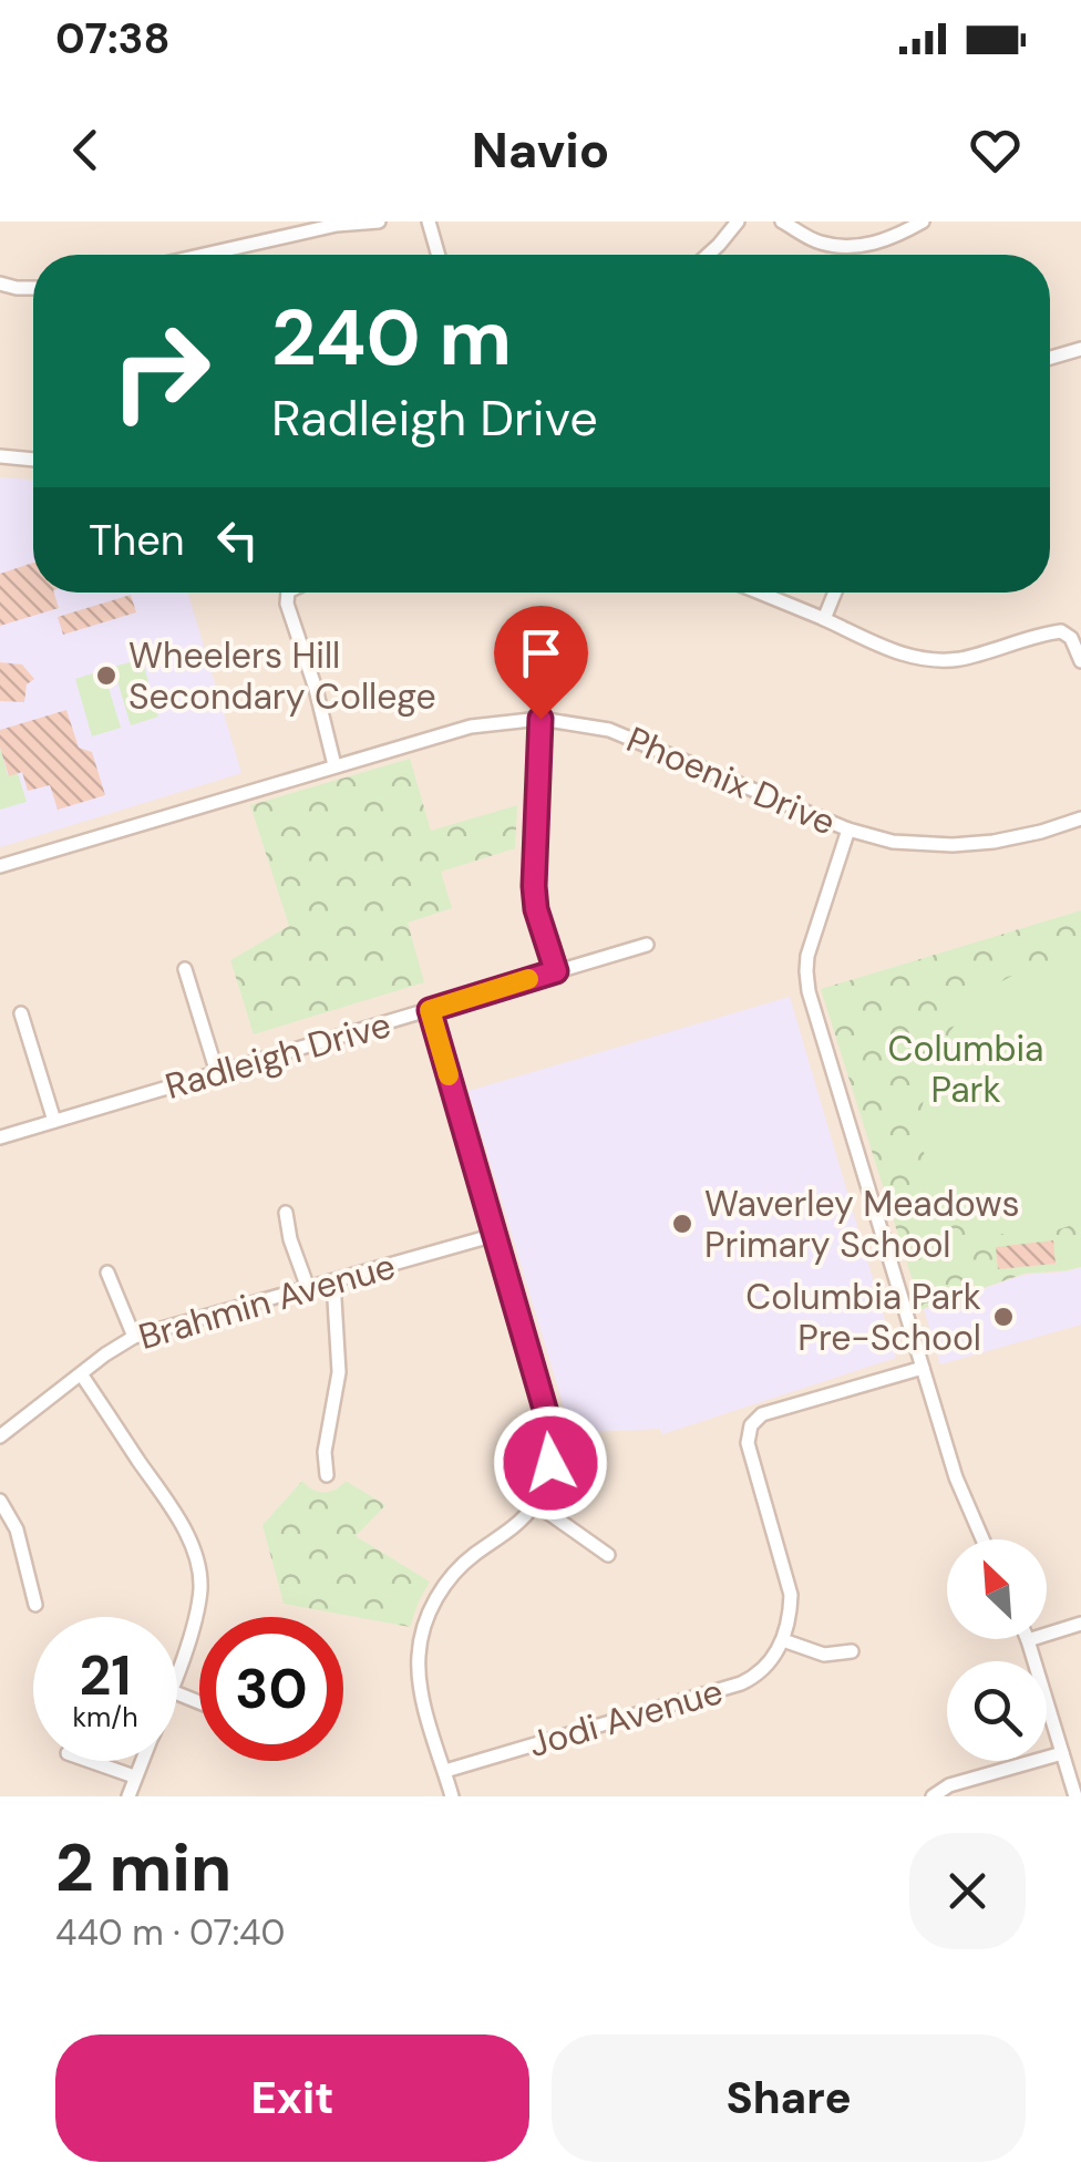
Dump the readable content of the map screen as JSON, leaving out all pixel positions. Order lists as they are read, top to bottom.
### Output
{
  "streets": {
    "street": [
      "Phoenix Drive",
      "Radleigh Drive",
      "Brahmin Avenue",
      "Jodi Avenue"
    ]
  },
  "parks": ["Columbia Park"],
  "places": ["Wheelers Hill Secondary College", "Waverley Meadows Primary School", "Columbia Park Pre-School"],
  "north": "top left",
  "page": {
    "status": "07:38",
    "header": "Navio",
    "turn": ["240 m", "Radleigh Drive"],
    "then": "Then",
    "speed": "21 km/h",
    "limit": "30",
    "heading": ["2 min", "440 m · 07:40"],
    "buttons": ["Exit", "Share"]
  }
}
